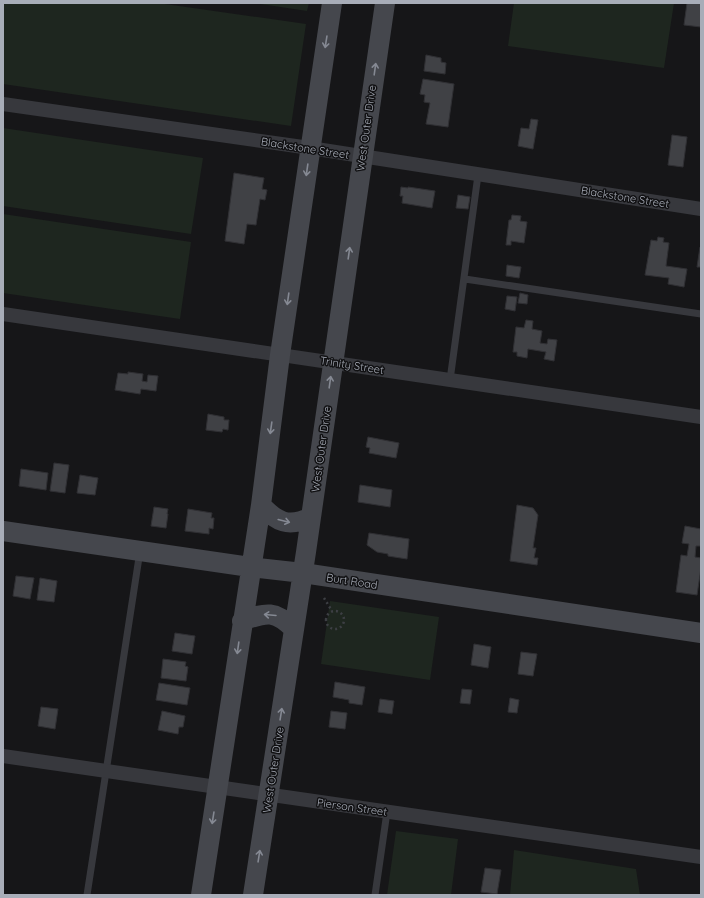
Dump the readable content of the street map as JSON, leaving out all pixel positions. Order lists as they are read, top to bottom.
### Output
{
  "streets": {
    "main road": ["West Outer Drive", "Burt Road"],
    "street": ["Blackstone Street", "Trinity Street", "Pierson Street"]
  },
  "crossings": [
    ["West Outer Drive", "Blackstone Street"],
    ["West Outer Drive", "Trinity Street"],
    ["West Outer Drive", "Burt Road"],
    ["West Outer Drive", "Pierson Street"]
  ]
}
